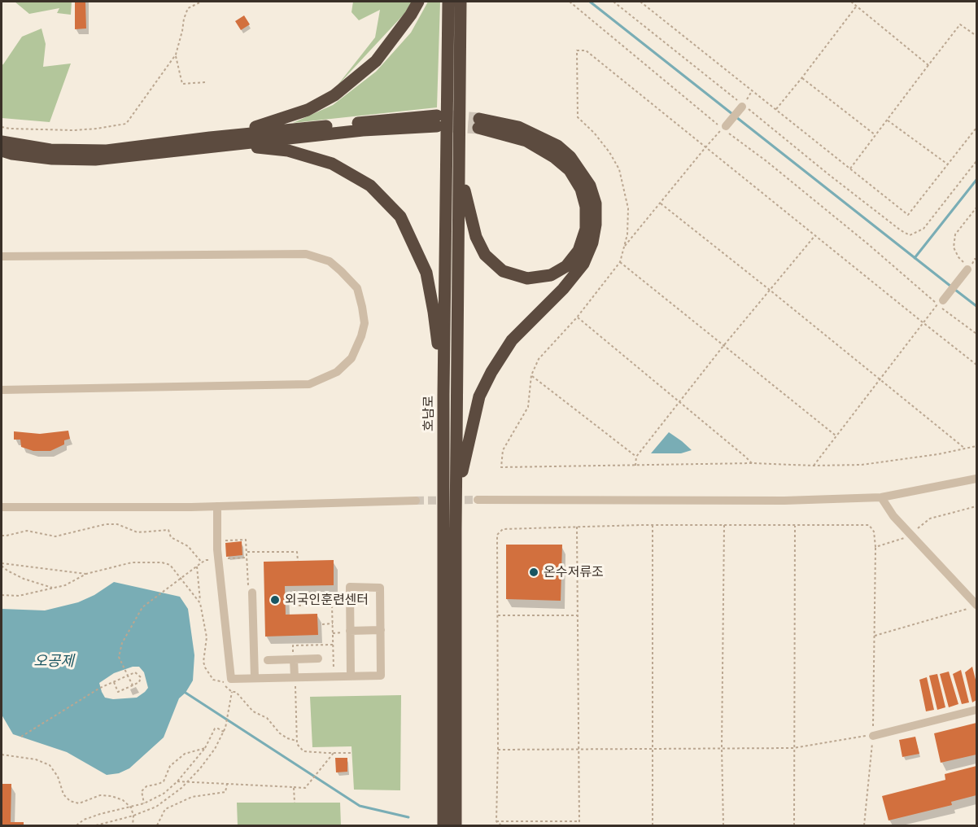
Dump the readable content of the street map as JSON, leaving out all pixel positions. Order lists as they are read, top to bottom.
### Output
{
  "streets": {
    "highway": ["호남로"]
  },
  "water": ["오공제"],
  "places": ["온수저류조", "외국인훈련센터"]
}
